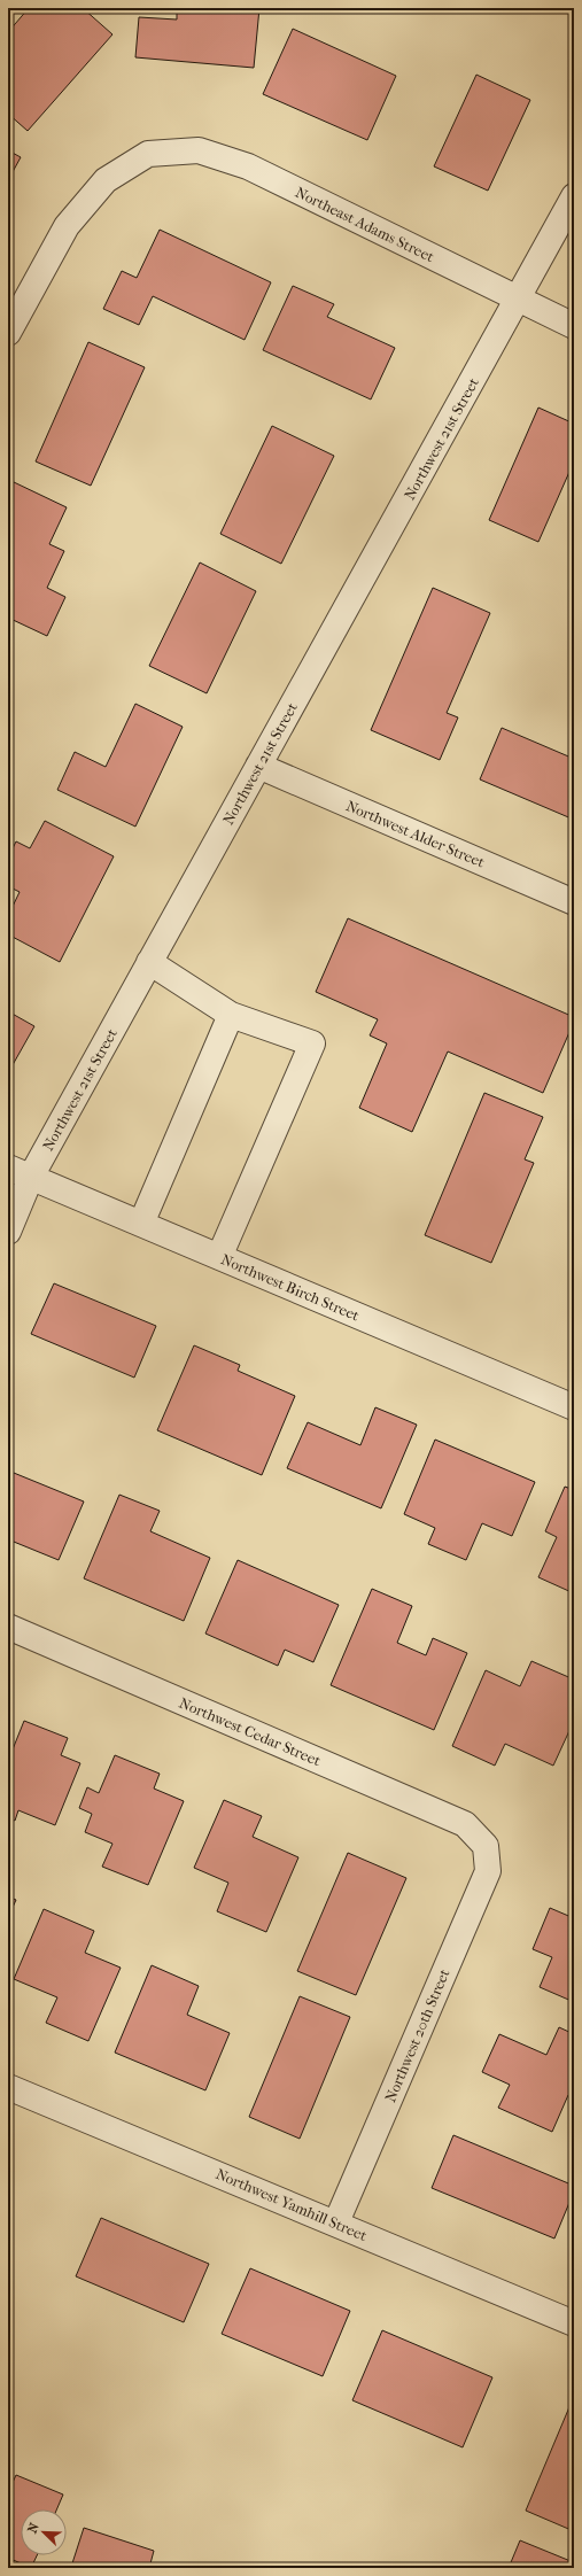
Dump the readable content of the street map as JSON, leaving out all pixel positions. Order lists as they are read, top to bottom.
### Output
{
  "streets": {
    "street": [
      "Northeast Adams Street",
      "Northwest 21st Street",
      "Northwest Alder Street",
      "Northwest Birch Street",
      "Northwest Cedar Street",
      "Northwest 20th Street",
      "Northwest Yamhill Street"
    ]
  },
  "crossings": [
    ["Northeast Adams Street", "Northwest 21st Street"],
    ["Northwest 21st Street", "Northwest Alder Street"],
    ["Northwest 21st Street", "Northwest Birch Street"],
    ["Northwest Cedar Street", "Northwest 20th Street"],
    ["Northwest 20th Street", "Northwest Yamhill Street"]
  ],
  "north": "top left"
}
